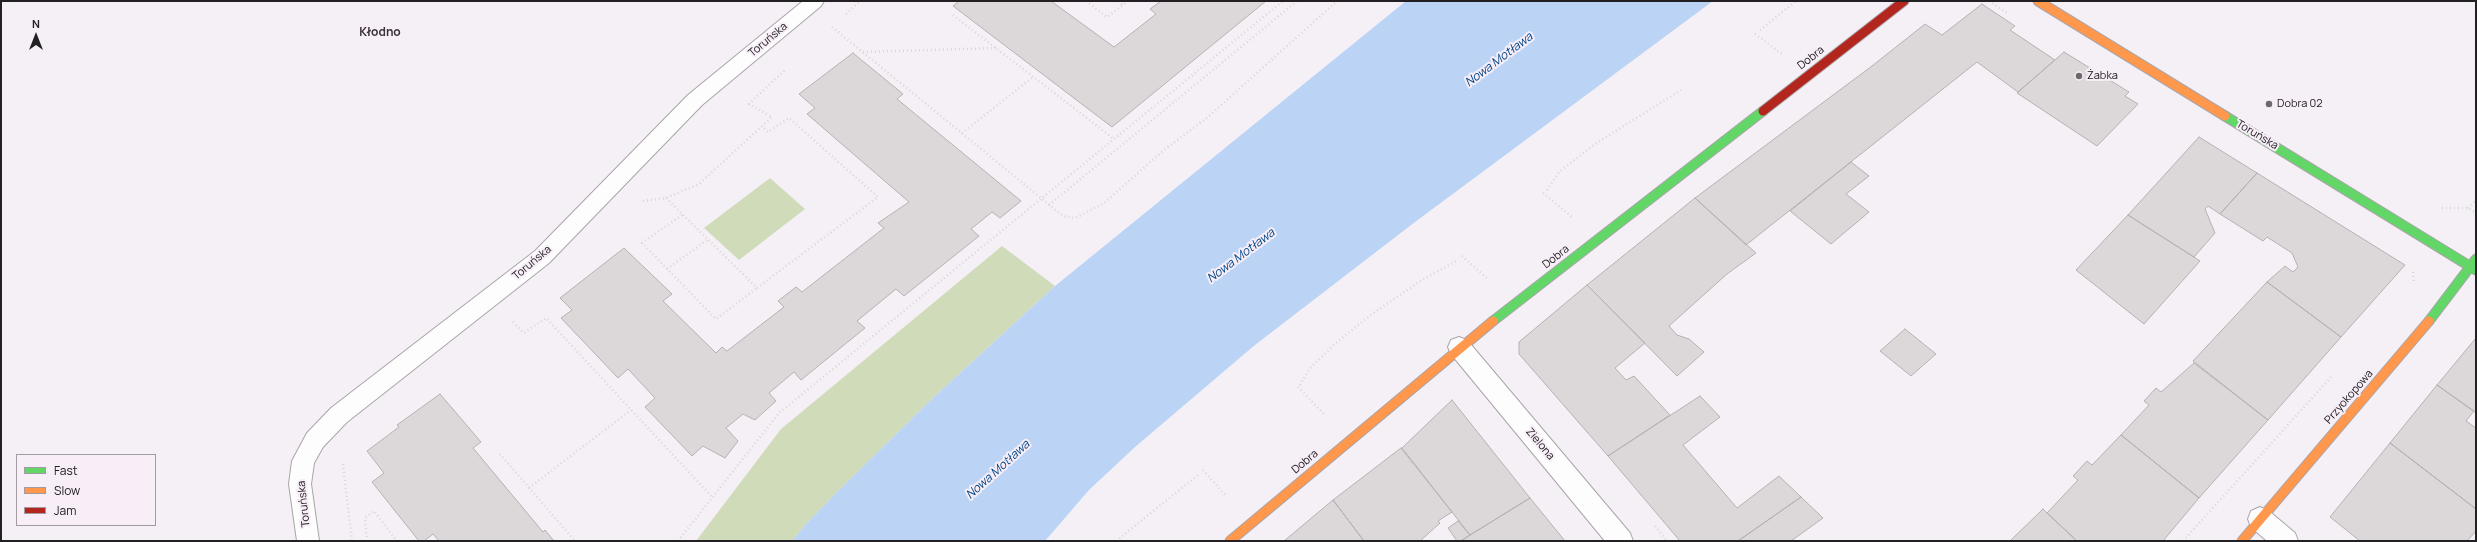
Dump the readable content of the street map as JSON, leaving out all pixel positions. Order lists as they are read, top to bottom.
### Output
{
  "streets": {
    "street": [
      "Toruńska",
      "Dobra",
      "Przyokopowa",
      "Zielona"
    ]
  },
  "crossings": [
    ["Toruńska", "Przyokopowa"],
    ["Dobra", "Zielona"]
  ],
  "districts": ["Kłodno"],
  "water": ["Nowa Motława"],
  "places": ["Żabka", "Dobra 02"],
  "legend": ["Fast", "Slow", "Jam"],
  "north": "top"
}
